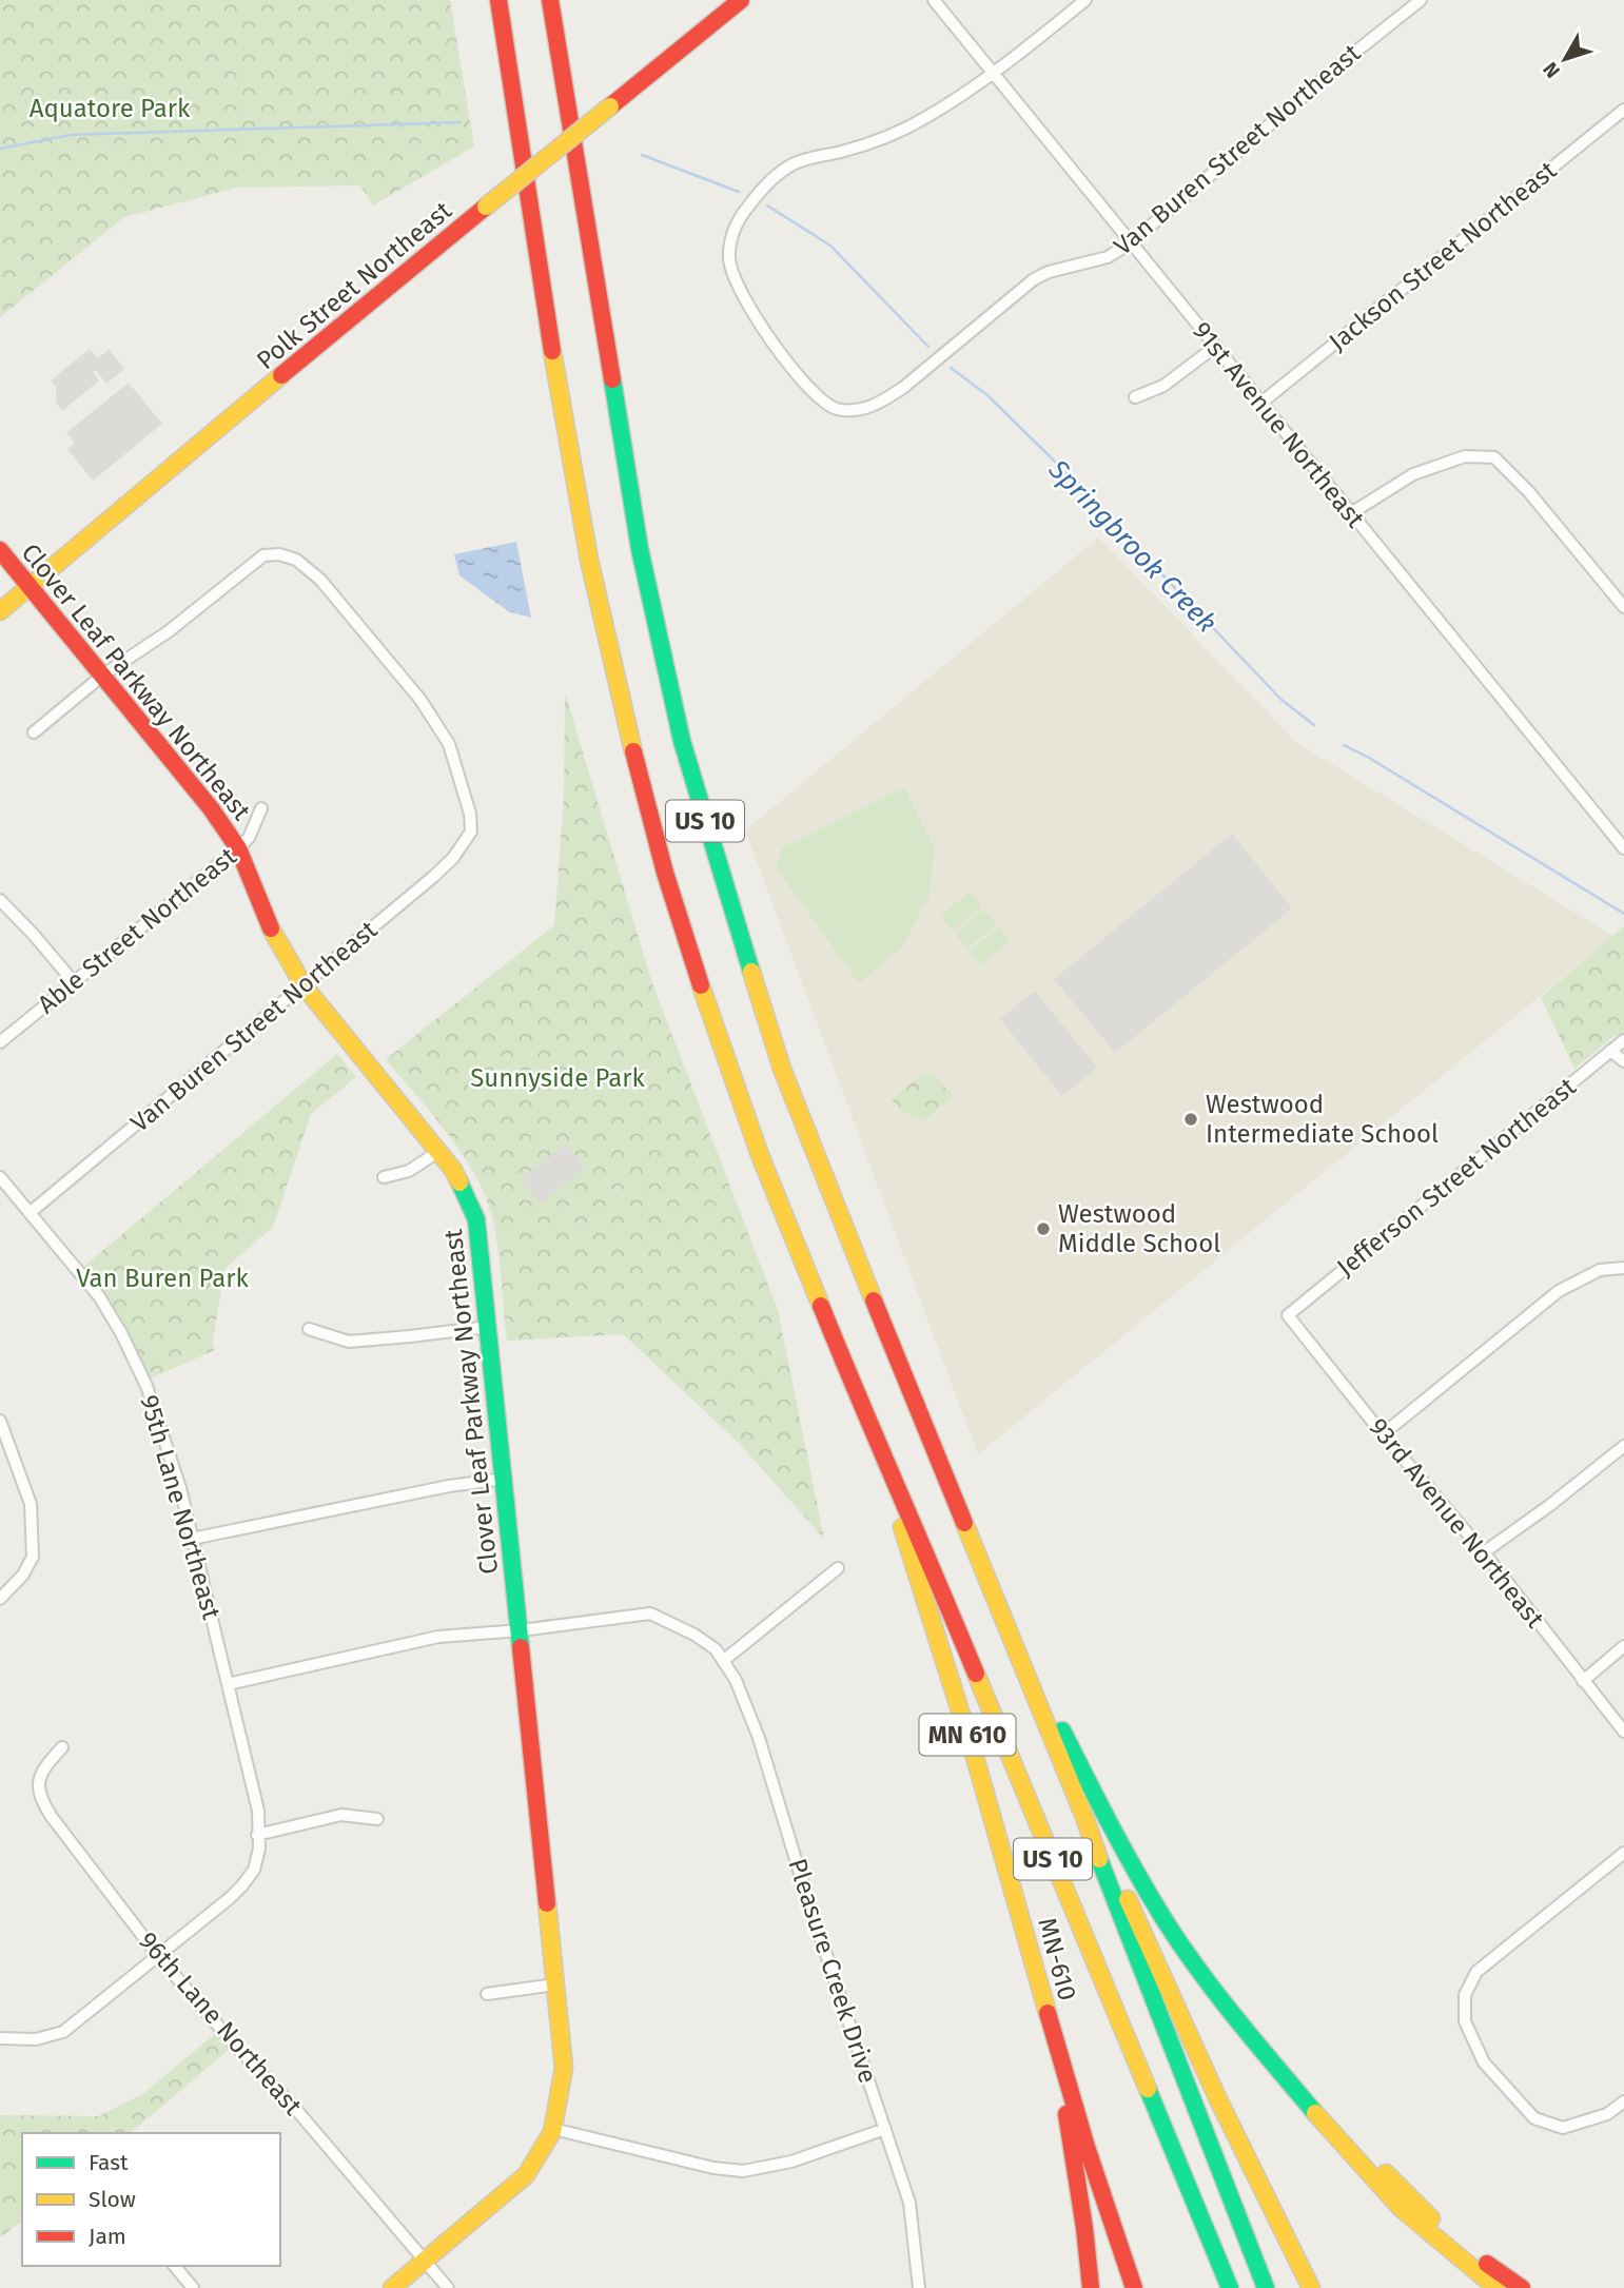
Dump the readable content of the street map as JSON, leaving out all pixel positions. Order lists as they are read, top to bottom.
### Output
{
  "streets": {
    "main road": [
      "Polk Street Northeast",
      "Clover Leaf Parkway Northeast",
      "US 10",
      "MN 610",
      "MN-610"
    ],
    "street": [
      "Van Buren Street Northeast",
      "Jackson Street Northeast",
      "91st Avenue Northeast",
      "Able Street Northeast",
      "Jefferson Street Northeast",
      "95th Lane Northeast",
      "93rd Avenue Northeast",
      "Pleasure Creek Drive",
      "96th Lane Northeast"
    ]
  },
  "crossings": [
    ["Van Buren Street Northeast", "91st Avenue Northeast"],
    ["Van Buren Street Northeast", "Clover Leaf Parkway Northeast"],
    ["Van Buren Street Northeast", "95th Lane Northeast"],
    ["Jackson Street Northeast", "91st Avenue Northeast"],
    ["Polk Street Northeast", "Clover Leaf Parkway Northeast"],
    ["Clover Leaf Parkway Northeast", "Able Street Northeast"],
    ["Clover Leaf Parkway Northeast", "Pleasure Creek Drive"],
    ["Clover Leaf Parkway Northeast", "96th Lane Northeast"],
    ["US 10", "MN-610"],
    ["Jefferson Street Northeast", "93rd Avenue Northeast"],
    ["95th Lane Northeast", "Pleasure Creek Drive"],
    ["95th Lane Northeast", "96th Lane Northeast"]
  ],
  "water": ["Springbrook Creek"],
  "parks": ["Aquatore Park", "Sunnyside Park", "Van Buren Park"],
  "places": ["Westwood Intermediate School", "Westwood Middle School"],
  "legend": ["Fast", "Slow", "Jam"],
  "north": "bottom left"
}
